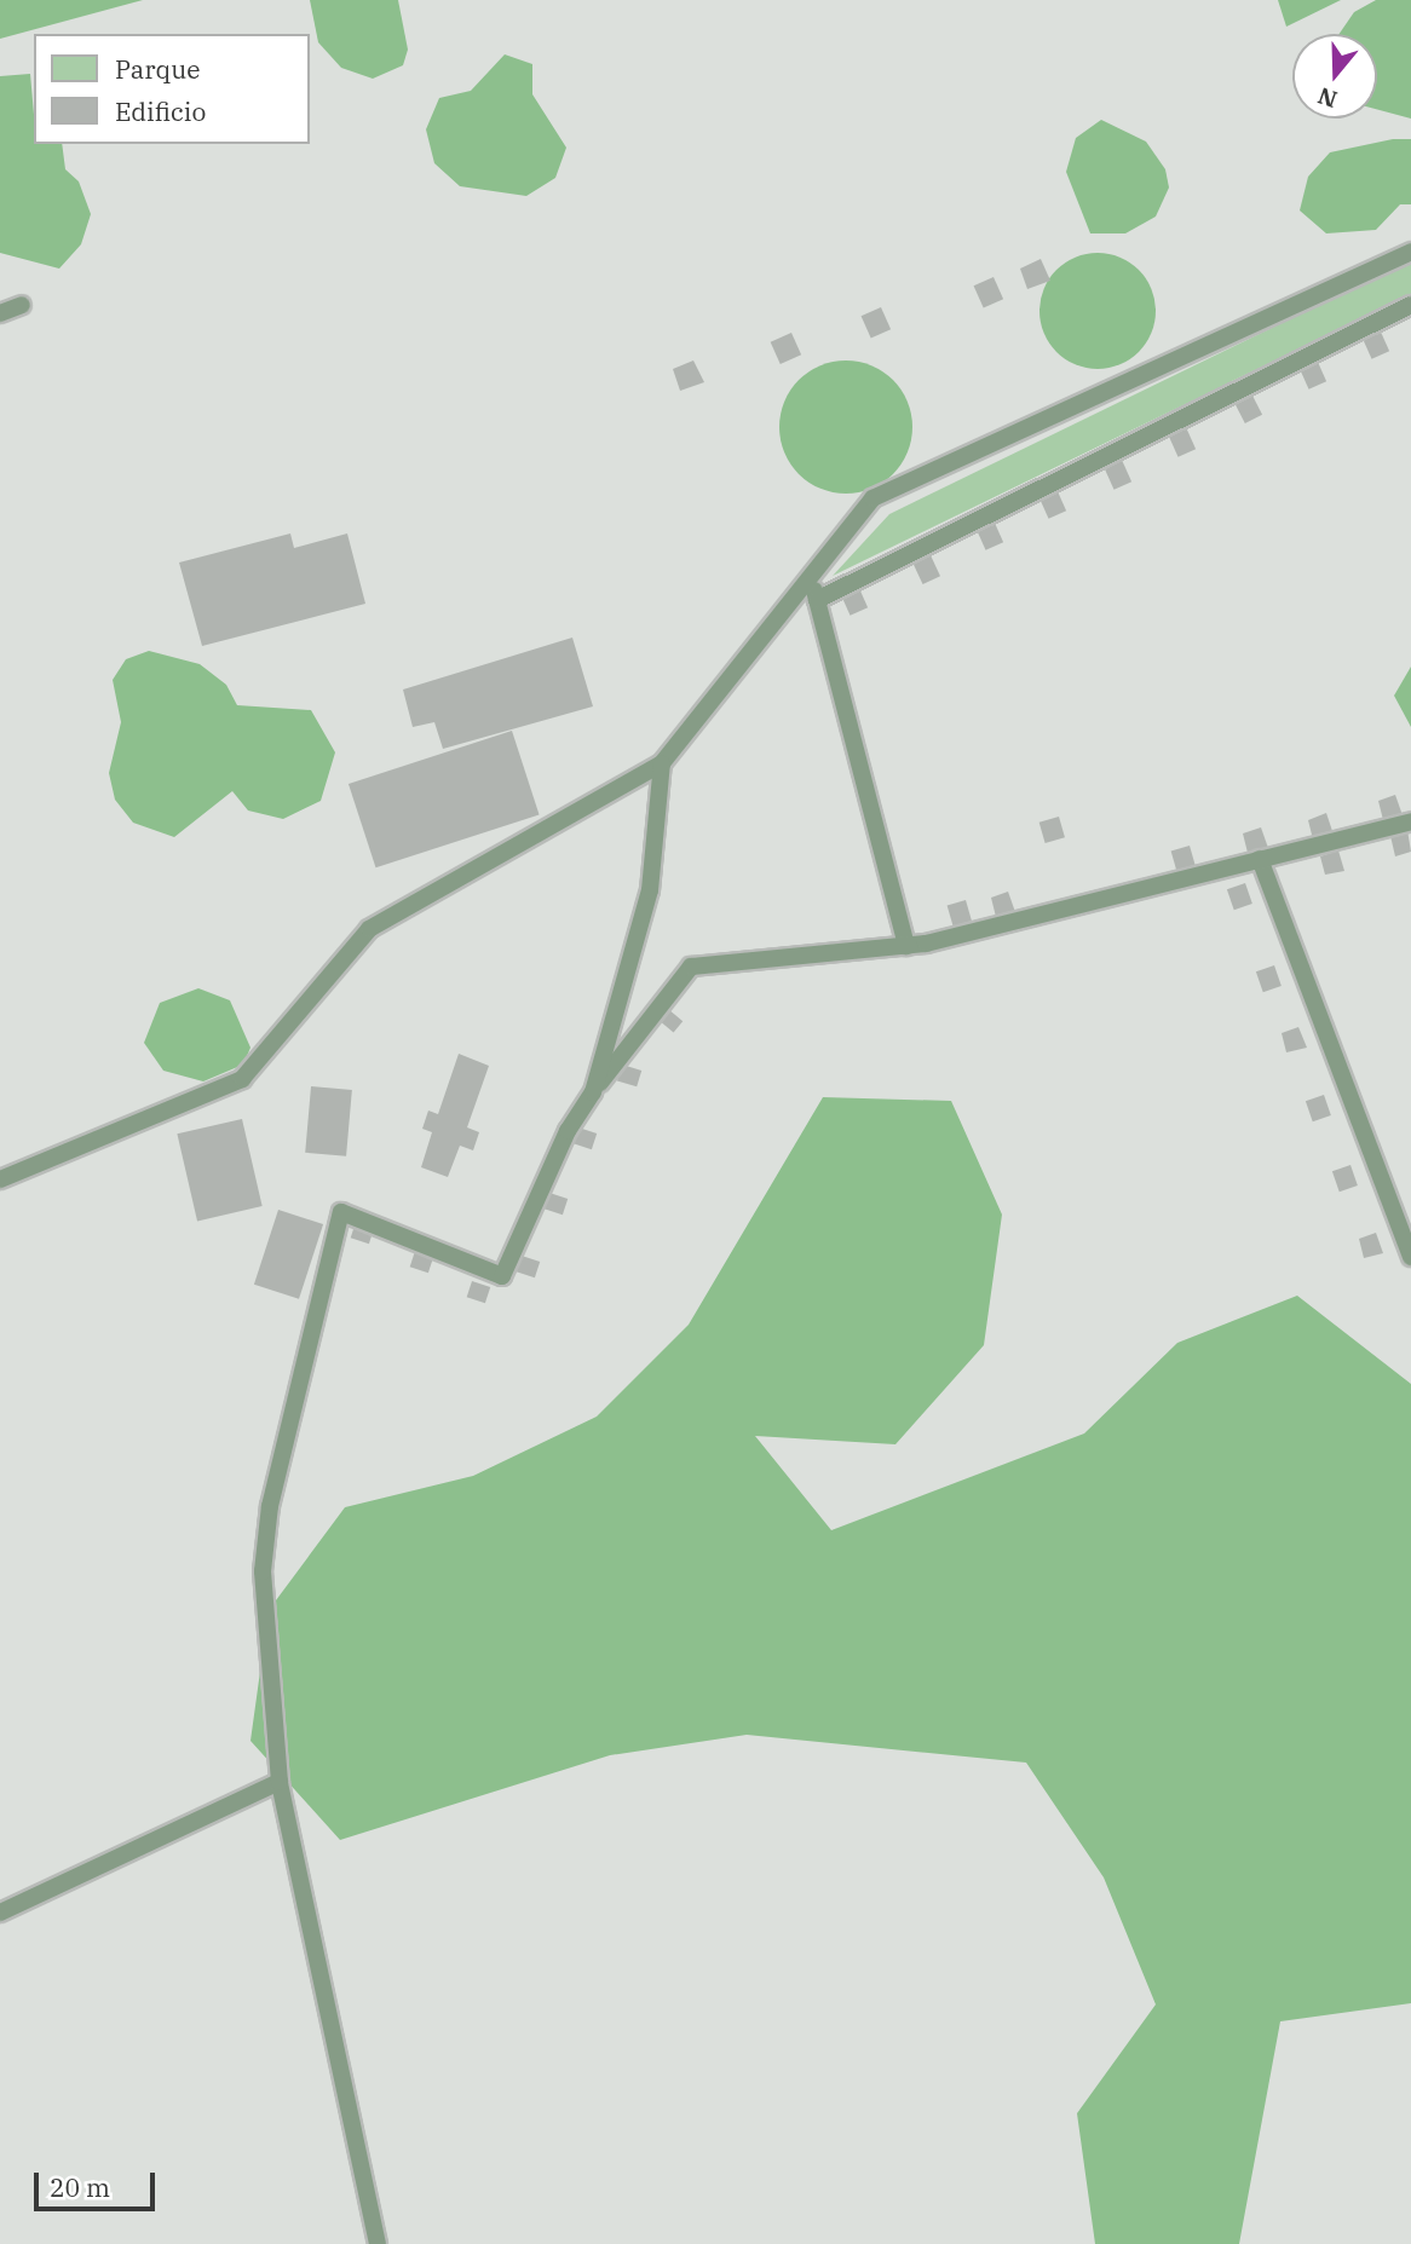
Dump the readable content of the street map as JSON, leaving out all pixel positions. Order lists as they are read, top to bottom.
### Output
{
  "legend": ["Parque", "Edificio"],
  "scale_bar": "20 m",
  "north": "bottom"
}
